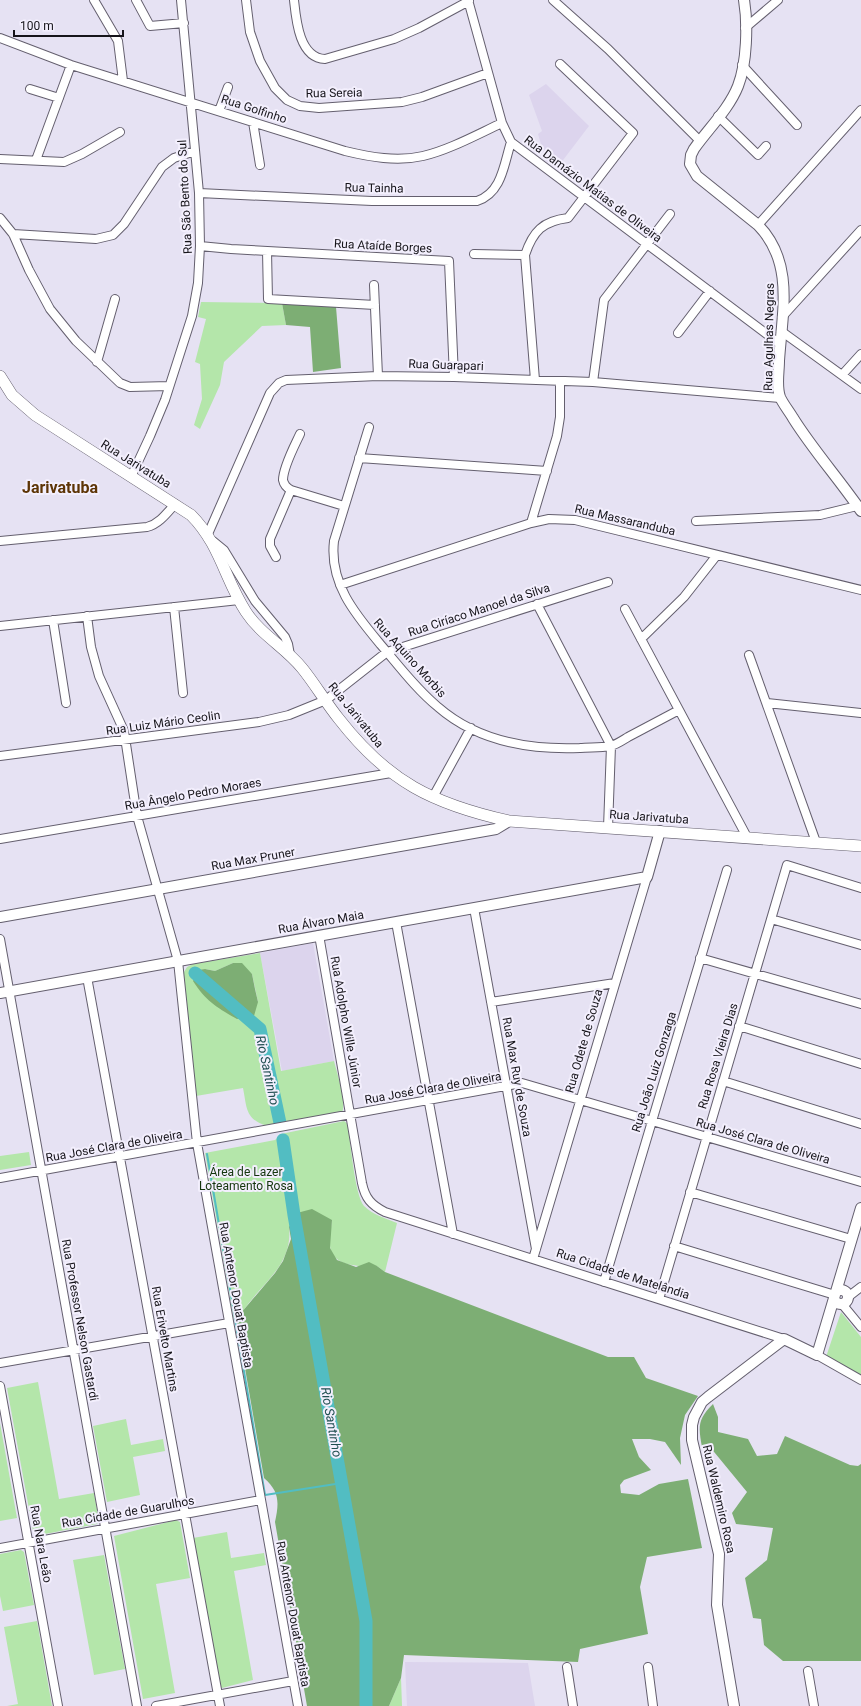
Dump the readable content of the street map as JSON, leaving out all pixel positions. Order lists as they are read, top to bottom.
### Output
{
  "streets": {
    "main road": ["Rua Jarivatuba"],
    "street": [
      "Rua Sereia",
      "Rua Golfinho",
      "Rua Tainha",
      "Rua Damázio Matias de Oliveira",
      "Rua São Bento do Sul",
      "Rua Ataíde Borges",
      "Rua Agulhas Negras",
      "Rua Guarapari",
      "Rua Massaranduba",
      "Rua Ciríaco Manoel da Silva",
      "Rua Aquino Morbis",
      "Rua Luiz Mário Ceolin",
      "Rua Ângelo Pedro Moraes",
      "Rua Max Pruner",
      "Rua Álvaro Maia",
      "Rua Adolpho Wille Júnior",
      "Rua Odete de Souza",
      "Rua Rosa Vieira Dias",
      "Rua João Luiz Gonzaga",
      "Rua Max Ruy de Souza",
      "Rua José Clara de Oliveira",
      "Rua Cidade de Matelândia",
      "Rua Antenor Douat Baptista",
      "Rua Professor Nelson Gastardi",
      "Rua Erivelto Martins",
      "Rua Waldemiro Rosa",
      "Rua Cidade de Guarulhos",
      "Rua Nara Leão"
    ]
  },
  "crossings": [
    ["Rua Sereia", "Rua Damázio Matias de Oliveira"],
    ["Rua Golfinho", "Rua Damázio Matias de Oliveira"],
    ["Rua Golfinho", "Rua São Bento do Sul"],
    ["Rua Tainha", "Rua Damázio Matias de Oliveira"],
    ["Rua Tainha", "Rua São Bento do Sul"],
    ["Rua Damázio Matias de Oliveira", "Rua Agulhas Negras"],
    ["Rua São Bento do Sul", "Rua Ataíde Borges"],
    ["Rua São Bento do Sul", "Rua Jarivatuba"],
    ["Rua Ataíde Borges", "Rua Guarapari"],
    ["Rua Agulhas Negras", "Rua Guarapari"],
    ["Rua Guarapari", "Rua Jarivatuba"],
    ["Rua Jarivatuba", "Rua Ciríaco Manoel da Silva"],
    ["Rua Jarivatuba", "Rua Luiz Mário Ceolin"],
    ["Rua Jarivatuba", "Rua Ângelo Pedro Moraes"],
    ["Rua Jarivatuba", "Rua Max Pruner"],
    ["Rua Jarivatuba", "Rua Odete de Souza"],
    ["Rua Massaranduba", "Rua Aquino Morbis"],
    ["Rua Ciríaco Manoel da Silva", "Rua Aquino Morbis"],
    ["Rua Ciríaco Manoel da Silva", "Rua Luiz Mário Ceolin"],
    ["Rua Luiz Mário Ceolin", "Rua Antenor Douat Baptista"],
    ["Rua Ângelo Pedro Moraes", "Rua Antenor Douat Baptista"],
    ["Rua Max Pruner", "Rua Antenor Douat Baptista"],
    ["Rua Álvaro Maia", "Rua Adolpho Wille Júnior"],
    ["Rua Álvaro Maia", "Rua Odete de Souza"],
    ["Rua Álvaro Maia", "Rua Max Ruy de Souza"],
    ["Rua Álvaro Maia", "Rua Antenor Douat Baptista"],
    ["Rua Álvaro Maia", "Rua Professor Nelson Gastardi"],
    ["Rua Álvaro Maia", "Rua Erivelto Martins"],
    ["Rua Adolpho Wille Júnior", "Rua José Clara de Oliveira"],
    ["Rua Adolpho Wille Júnior", "Rua Cidade de Matelândia"],
    ["Rua Odete de Souza", "Rua Max Ruy de Souza"],
    ["Rua Odete de Souza", "Rua José Clara de Oliveira"],
    ["Rua Odete de Souza", "Rua Cidade de Matelândia"],
    ["Rua Rosa Vieira Dias", "Rua José Clara de Oliveira"],
    ["Rua Rosa Vieira Dias", "Rua Cidade de Matelândia"],
    ["Rua João Luiz Gonzaga", "Rua José Clara de Oliveira"],
    ["Rua João Luiz Gonzaga", "Rua Cidade de Matelândia"],
    ["Rua Max Ruy de Souza", "Rua José Clara de Oliveira"],
    ["Rua Max Ruy de Souza", "Rua Cidade de Matelândia"],
    ["Rua José Clara de Oliveira", "Rua Antenor Douat Baptista"],
    ["Rua José Clara de Oliveira", "Rua Professor Nelson Gastardi"],
    ["Rua José Clara de Oliveira", "Rua Erivelto Martins"],
    ["Rua Cidade de Matelândia", "Rua Waldemiro Rosa"],
    ["Rua Antenor Douat Baptista", "Rua Cidade de Guarulhos"],
    ["Rua Professor Nelson Gastardi", "Rua Cidade de Guarulhos"],
    ["Rua Erivelto Martins", "Rua Cidade de Guarulhos"],
    ["Rua Cidade de Guarulhos", "Rua Nara Leão"]
  ],
  "districts": ["Jarivatuba"],
  "water": ["Rio Santinho"],
  "parks": ["Área de Lazer Loteamento Rosa"],
  "scale_bar": "100 m"
}
